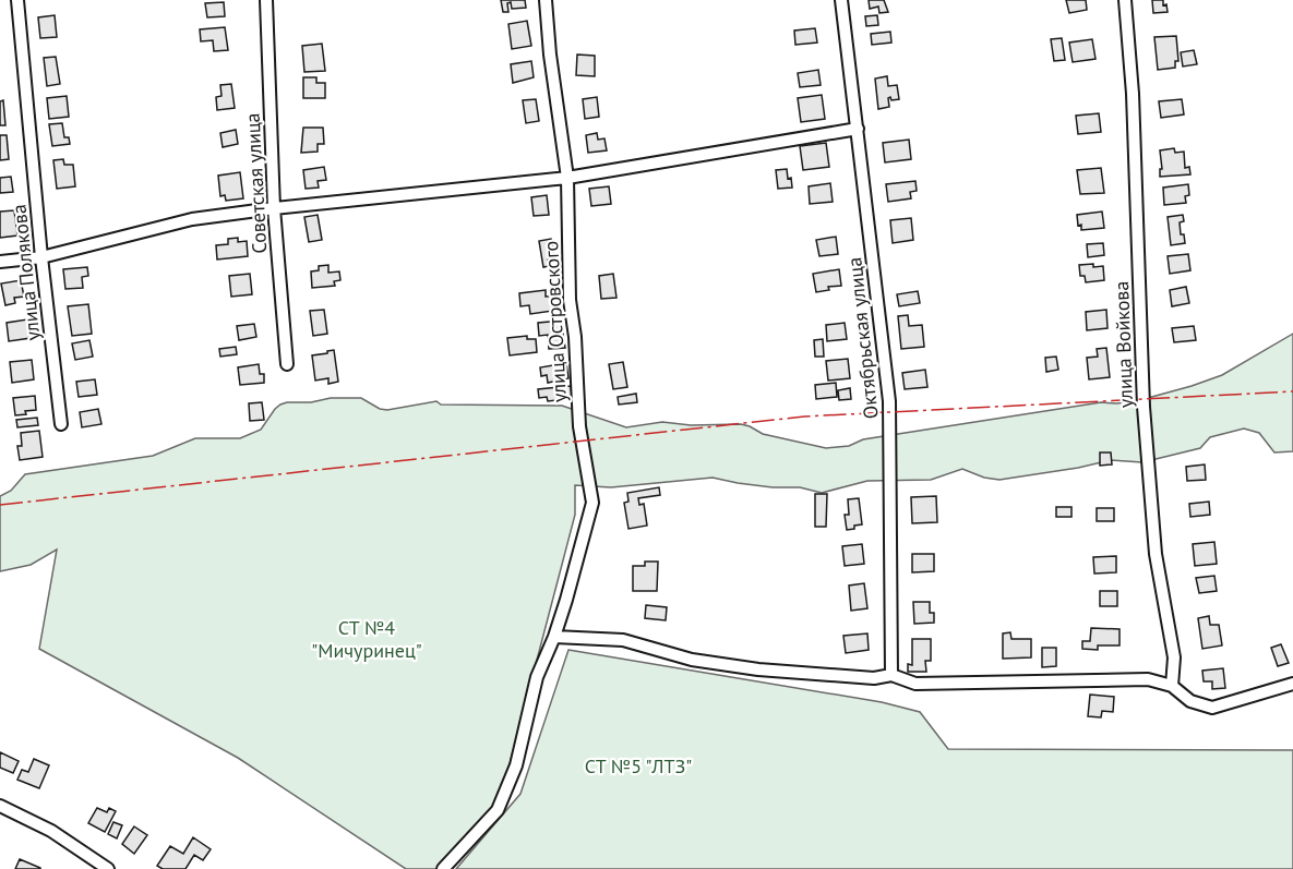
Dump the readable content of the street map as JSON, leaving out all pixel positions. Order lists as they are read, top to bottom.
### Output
{
  "streets": {
    "street": [
      "Советская улица",
      "улица Полякова",
      "улица Островского",
      "Октябрьская улица",
      "улица Войкова"
    ]
  },
  "parks": ["СТ №4 \"Мичуринец\"", "СТ №5 \"ЛТЗ\""]
}
